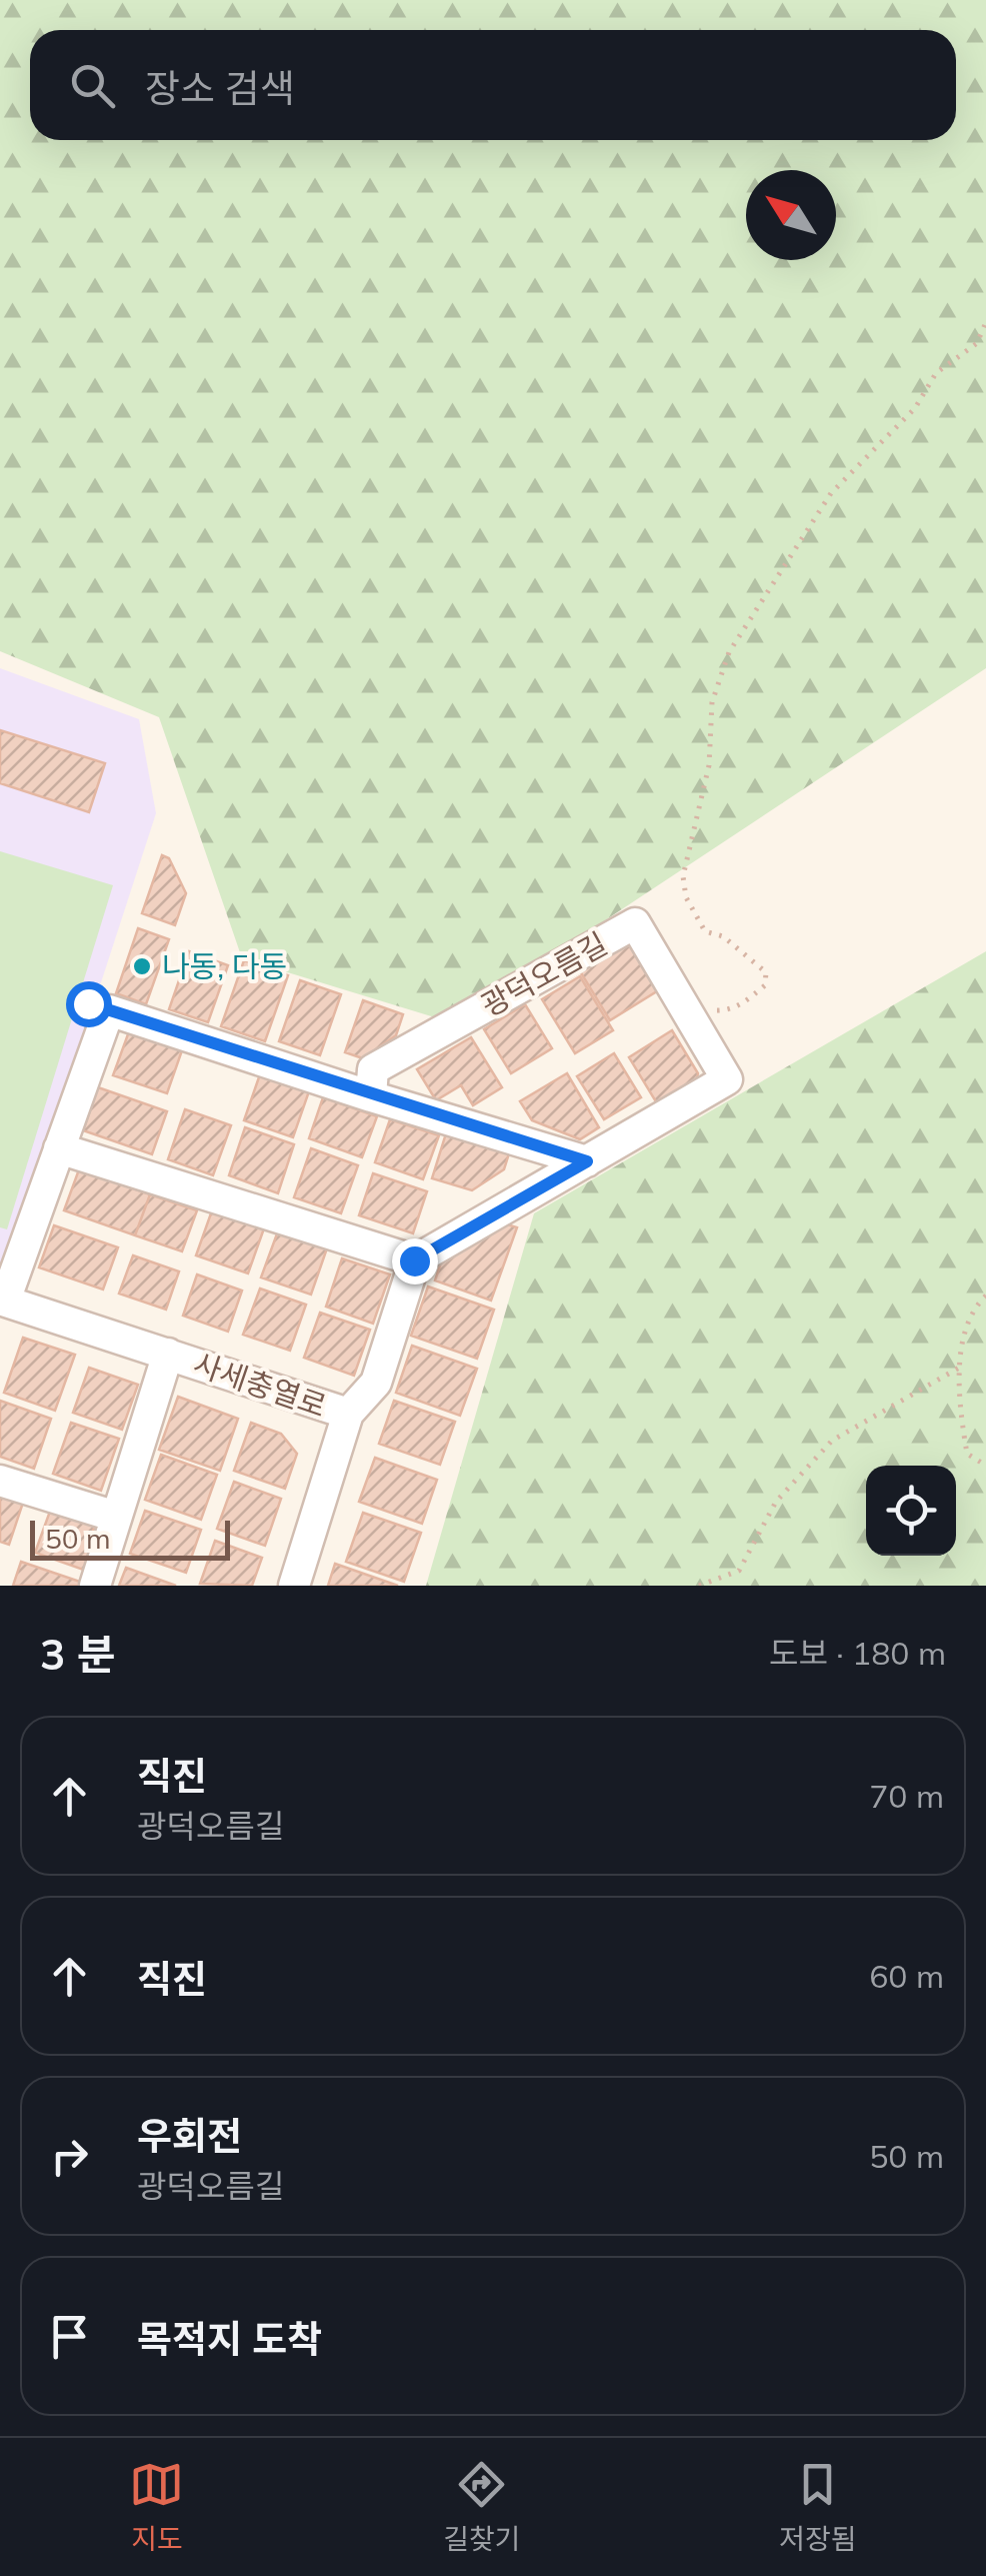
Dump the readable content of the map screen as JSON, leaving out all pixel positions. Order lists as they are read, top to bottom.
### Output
{
  "streets": {
    "street": ["광덕오름길", "사세충열로"]
  },
  "places": ["나동, 다동"],
  "scale_bar": "50 m",
  "north": "top left",
  "page": {
    "search": "장소 검색",
    "scale": "50 m",
    "heading": ["3 분", "도보 · 180 m"],
    "list": [
      ["직진", "광덕오름길", "70 m"],
      ["직진", "60 m"],
      ["우회전", "광덕오름길", "50 m"],
      "목적지 도착"
    ],
    "nav": ["지도", "길찾기", "저장됨"]
  }
}
